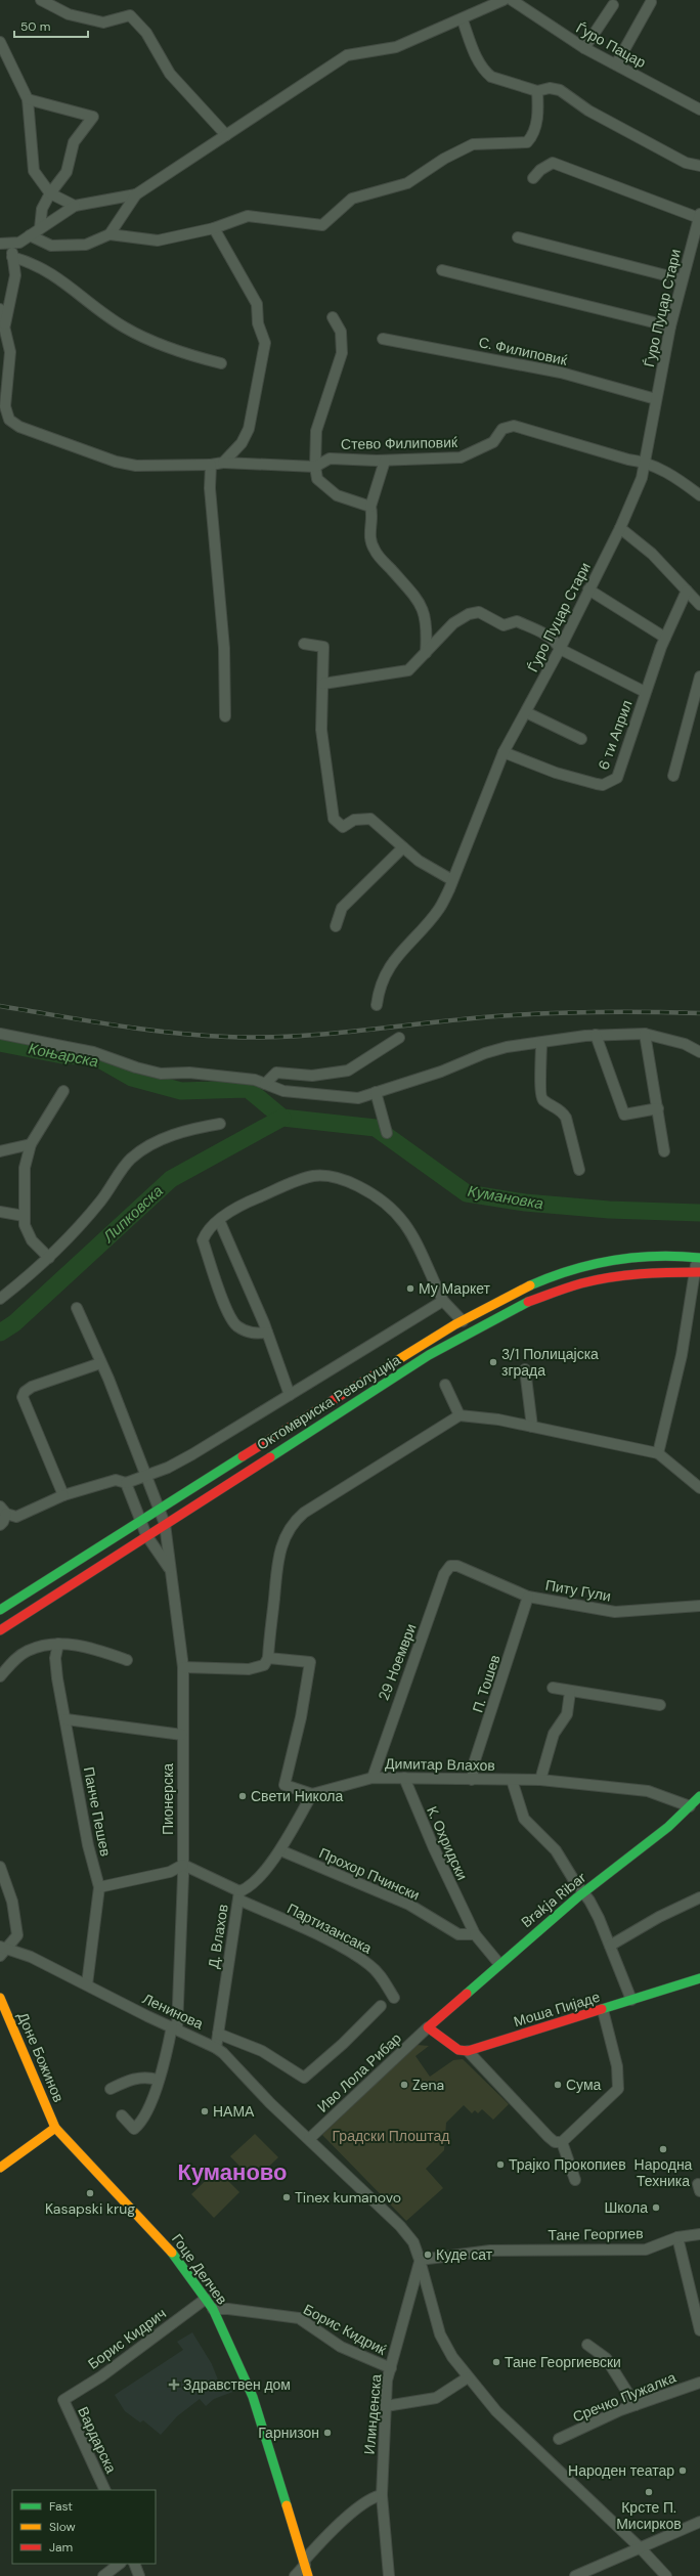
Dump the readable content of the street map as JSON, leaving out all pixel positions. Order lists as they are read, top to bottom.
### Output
{
  "streets": {
    "street": [
      "Ѓуро Пацар",
      "Ѓуро Пуцар Стари",
      "С. Филиповиќ",
      "Стево Филиповиќ",
      "6 ти Април",
      "Октомвриска Револуција",
      "Питу Гули",
      "29 Ноември",
      "П. Тошев",
      "Димитар Влахов",
      "Пионерска",
      "Панче Пешев",
      "К. Охридски",
      "Прохор Пчински",
      "Brakja Ribar",
      "Партизансака",
      "Д. Влахов",
      "Моша Пијаде",
      "Ленинова",
      "Доне Божинов",
      "Иво Лола Рибар",
      "Тане Георгиев",
      "Гоце Делчев",
      "Борис Кидриќ",
      "Борис Кидрич",
      "Сречко Пужалка",
      "Илинденска",
      "Вардарска"
    ]
  },
  "crossings": [
    ["Ѓуро Пуцар Стари", "С. Филиповиќ"],
    ["Ѓуро Пуцар Стари", "Стево Филиповиќ"],
    ["Ѓуро Пуцар Стари", "6 ти Април"],
    ["Октомвриска Револуција", "Пионерска"],
    ["Питу Гули", "29 Ноември"],
    ["Питу Гули", "П. Тошев"],
    ["29 Ноември", "Димитар Влахов"],
    ["П. Тошев", "Димитар Влахов"],
    ["Димитар Влахов", "К. Охридски"],
    ["Димитар Влахов", "Brakja Ribar"],
    ["Пионерска", "Д. Влахов"],
    ["Пионерска", "Ленинова"],
    ["Панче Пешев", "Ленинова"],
    ["К. Охридски", "Прохор Пчински"],
    ["Brakja Ribar", "Иво Лола Рибар"],
    ["Партизансака", "Д. Влахов"],
    ["Д. Влахов", "Ленинова"],
    ["Ленинова", "Иво Лола Рибар"],
    ["Ленинова", "Тане Георгиев"],
    ["Ленинова", "Илинденска"],
    ["Доне Божинов", "Гоце Делчев"],
    ["Тане Георгиев", "Илинденска"],
    ["Гоце Делчев", "Борис Кидриќ"],
    ["Гоце Делчев", "Борис Кидрич"],
    ["Борис Кидриќ", "Илинденска"],
    ["Борис Кидрич", "Вардарска"]
  ],
  "districts": ["Куманово"],
  "water": ["Коњарска", "Кумановка", "Липковска"],
  "parks": ["Градски Плоштад"],
  "places": {
    "other": [
      "Му Маркет",
      "3/1 Полицајска зграда",
      "Свети Никола",
      "Zena",
      "Сума",
      "НАМА",
      "Народна Техника",
      "Трајко Прокопиев",
      "Kasapski krug",
      "Tinex kumanovo",
      "Школа",
      "Куде сат",
      "Тане Георгиевски",
      "Гарнизон",
      "Народен театар",
      "Крсте П. Мисирков"
    ],
    "health": ["Здравствен дом"]
  },
  "legend": ["Fast", "Slow", "Jam"],
  "scale_bar": "50 m"
}
